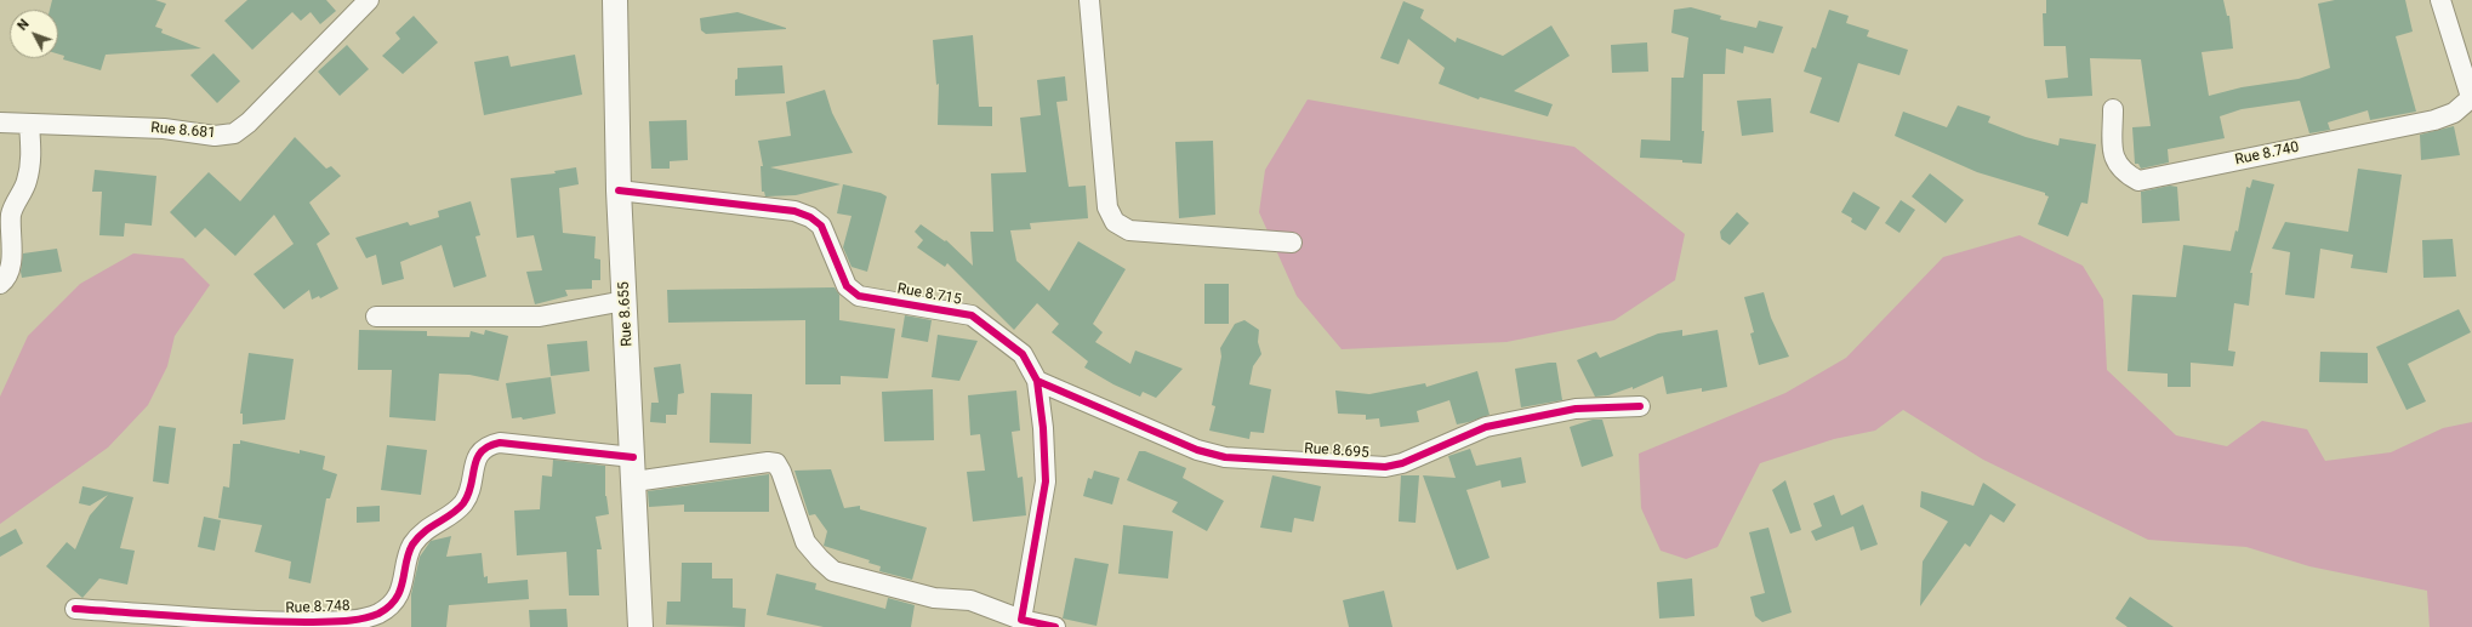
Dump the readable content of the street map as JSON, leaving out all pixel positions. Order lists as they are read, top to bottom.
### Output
{
  "streets": {
    "street": [
      "Rue 8.681",
      "Rue 8.740",
      "Rue 8.715",
      "Rue 8.655",
      "Rue 8.695",
      "Rue 8.748"
    ]
  },
  "crossings": [
    ["Rue 8.715", "Rue 8.655"],
    ["Rue 8.715", "Rue 8.695"],
    ["Rue 8.655", "Rue 8.748"]
  ],
  "north": "top left"
}
